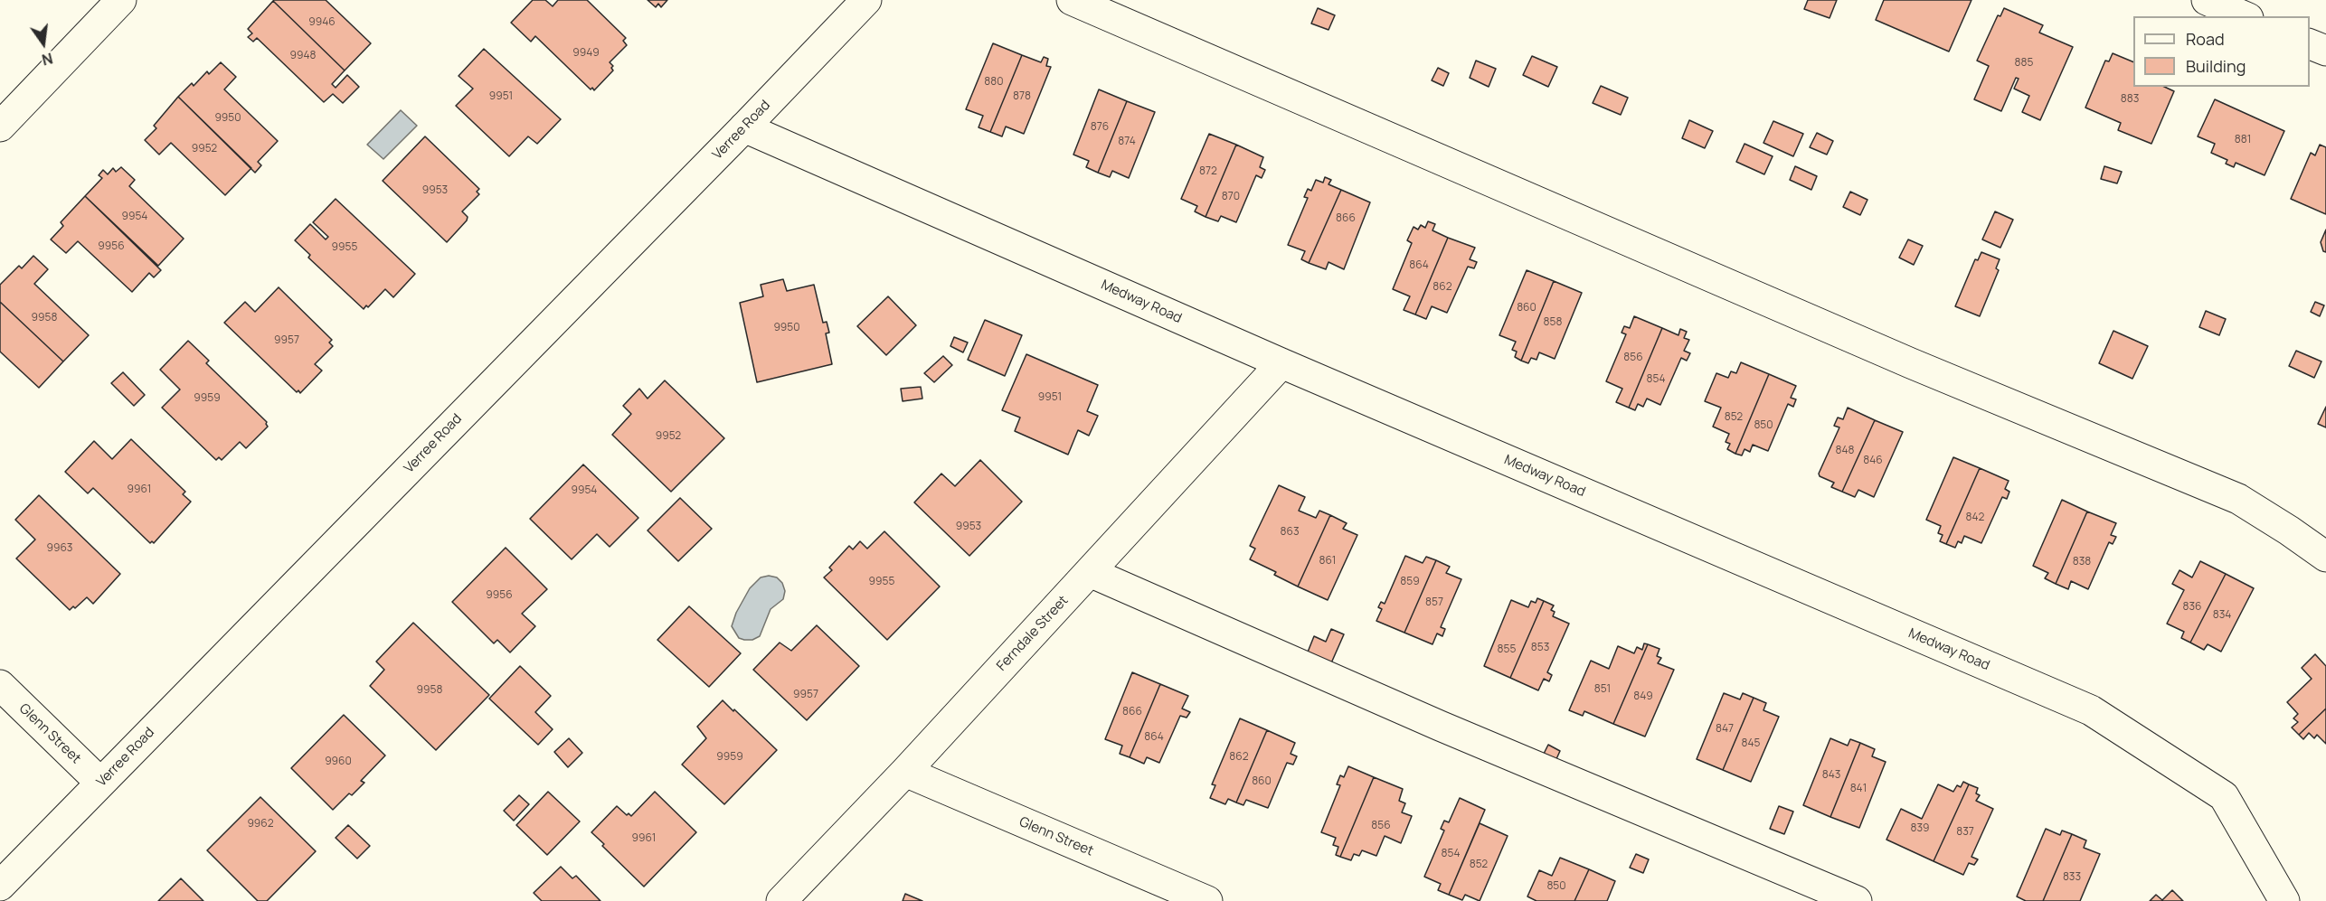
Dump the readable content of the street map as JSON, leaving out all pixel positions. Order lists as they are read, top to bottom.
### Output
{
  "streets": {
    "street": [
      "Verree Road",
      "Medway Road",
      "Ferndale Street",
      "Glenn Street"
    ]
  },
  "crossings": [
    ["Verree Road", "Medway Road"],
    ["Verree Road", "Glenn Street"],
    ["Medway Road", "Ferndale Street"],
    ["Ferndale Street", "Glenn Street"]
  ],
  "house_numbers": [
    "9946",
    "9949",
    "9948",
    "885",
    "880",
    "9951",
    "878",
    "883",
    "9950",
    "876",
    "881",
    "874",
    "9952",
    "872",
    "9953",
    "870",
    "9954",
    "866",
    "9956",
    "9955",
    "864",
    "862",
    "860",
    "9958",
    "858",
    "9950",
    "9957",
    "856",
    "854",
    "9951",
    "9959",
    "852",
    "850",
    "9952",
    "848",
    "846",
    "9961",
    "9954",
    "842",
    "9953",
    "863",
    "9963",
    "861",
    "838",
    "9955",
    "859",
    "9956",
    "857",
    "836",
    "834",
    "853",
    "855",
    "851",
    "9958",
    "9957",
    "849",
    "866",
    "847",
    "864",
    "845",
    "9959",
    "862",
    "9960",
    "843",
    "860",
    "841",
    "9962",
    "856",
    "839",
    "837",
    "9961",
    "854",
    "852",
    "833",
    "850"
  ],
  "legend": ["Road", "Building"],
  "north": "bottom"
}
